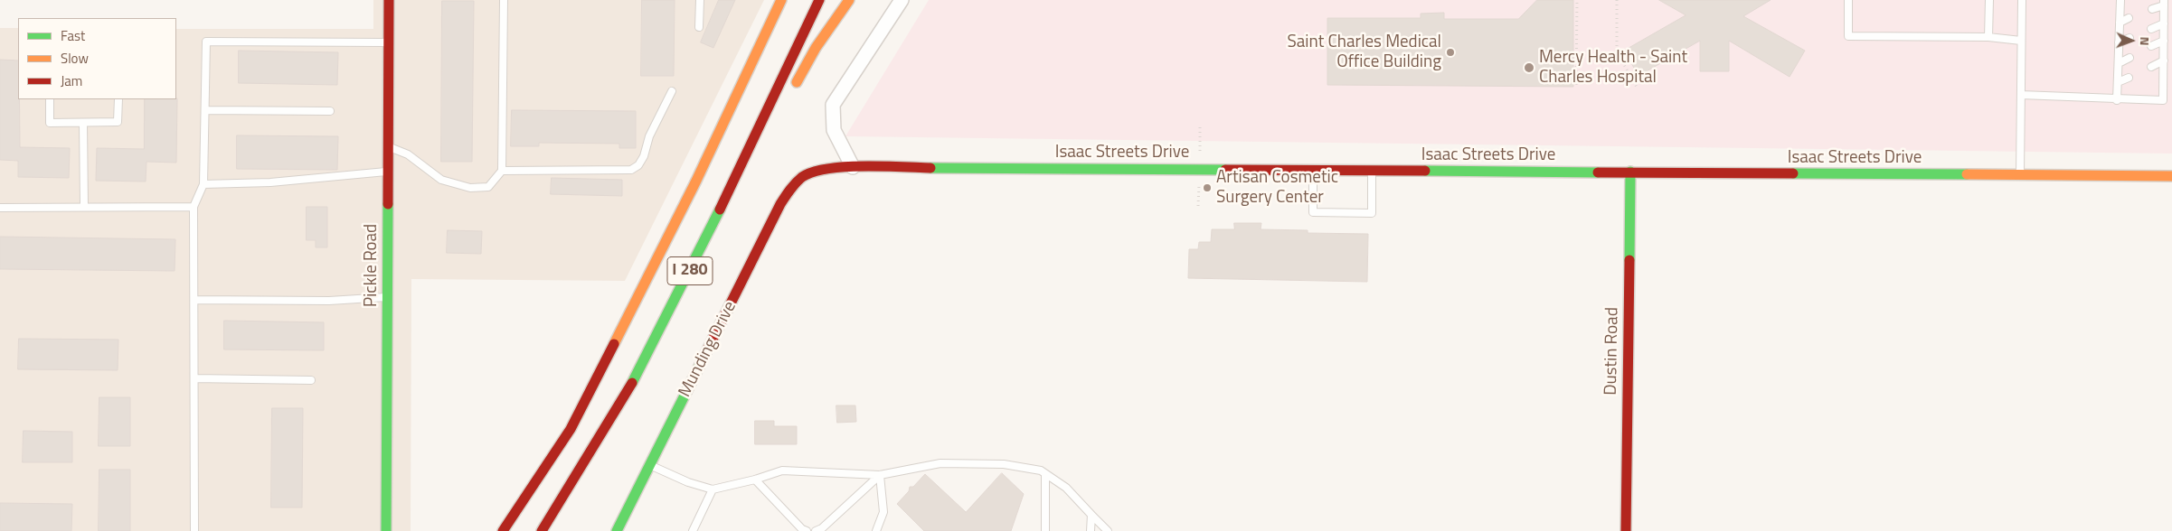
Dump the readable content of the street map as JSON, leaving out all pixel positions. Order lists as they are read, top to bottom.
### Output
{
  "streets": {
    "main road": [
      "Isaac Streets Drive",
      "Pickle Road",
      "I 280",
      "Munding Drive",
      "Dustin Road"
    ]
  },
  "crossings": [
    ["Isaac Streets Drive", "Munding Drive"],
    ["Isaac Streets Drive", "Dustin Road"]
  ],
  "places": ["Saint Charles Medical Office Building", "Mercy Health - Saint Charles Hospital", "Artisan Cosmetic Surgery Center"],
  "legend": ["Fast", "Slow", "Jam"],
  "north": "right"
}
